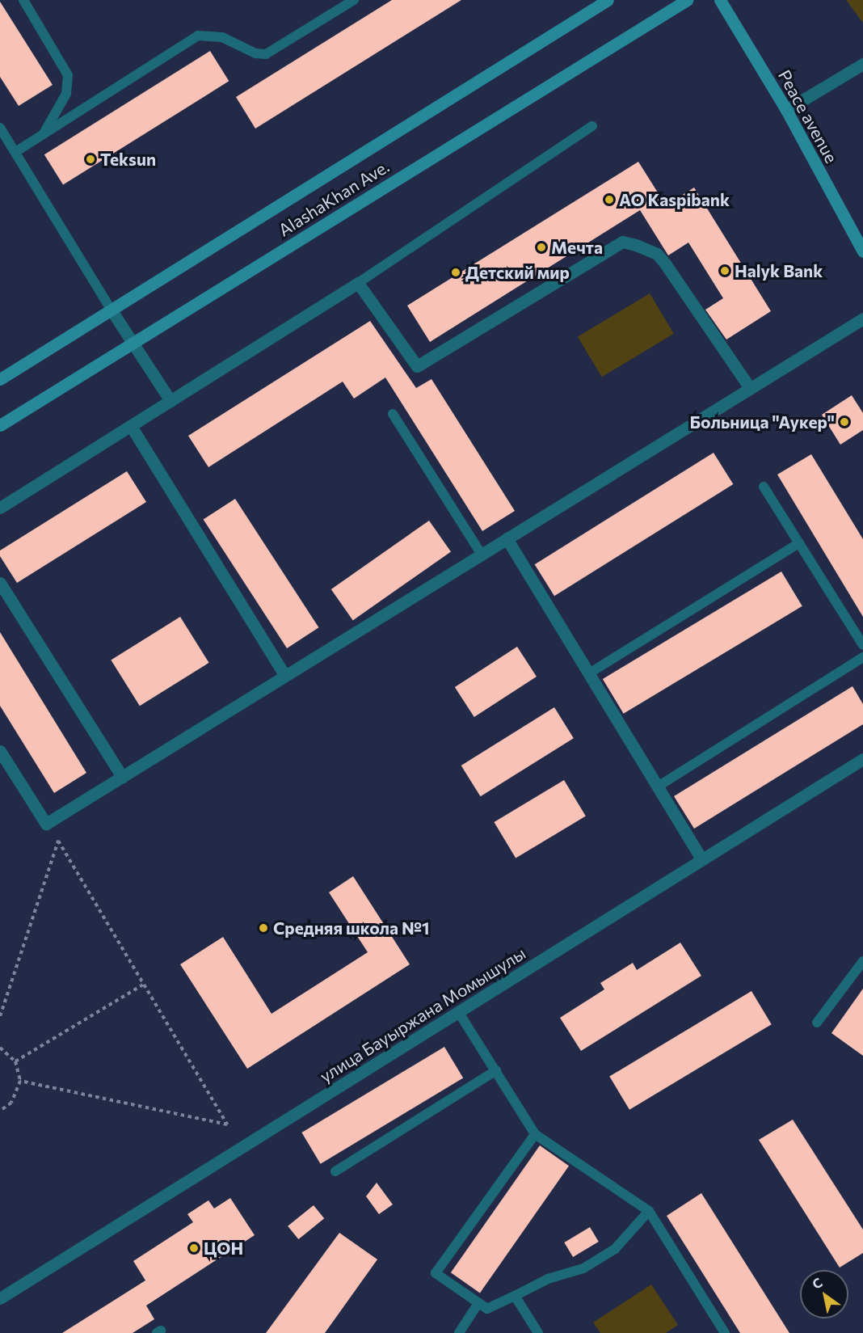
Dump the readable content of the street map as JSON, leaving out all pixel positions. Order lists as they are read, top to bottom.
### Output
{
  "streets": {
    "main road": ["Peace avenue", "AlashaKhan Ave."],
    "street": ["улица Бауыржана Момышулы"]
  },
  "places": [
    "Teksun",
    "AO Kaspibank",
    "Мечта",
    "Halyk Bank",
    "Детский мир",
    "Больница \"Аукер\"",
    "Средняя школа №1",
    "ЦОН"
  ],
  "north": "top left"
}
